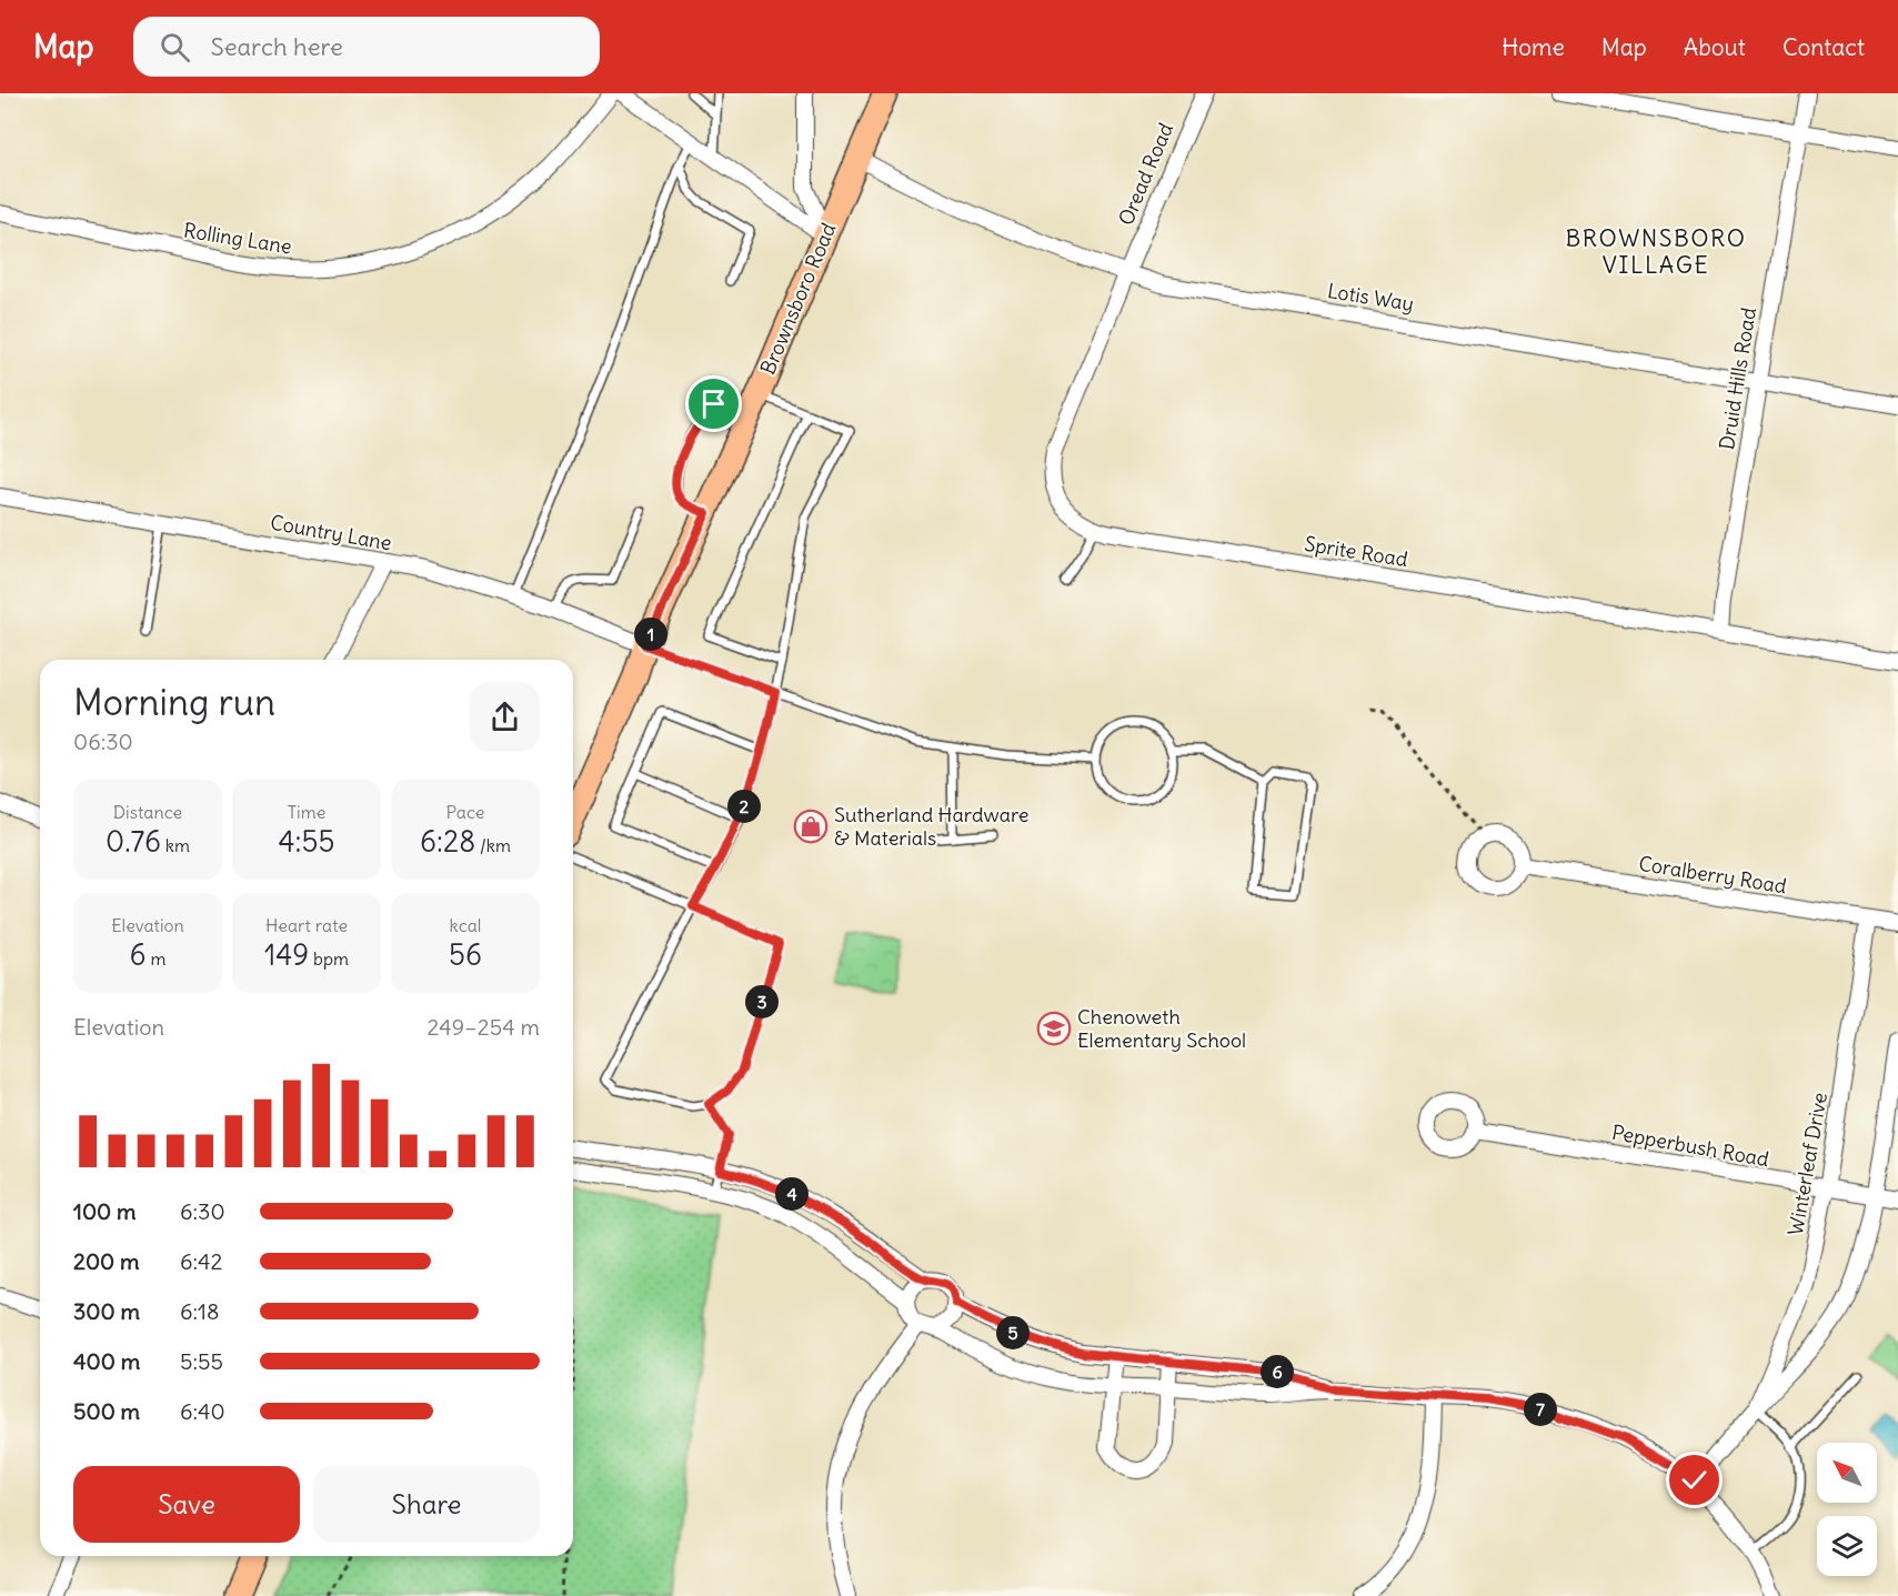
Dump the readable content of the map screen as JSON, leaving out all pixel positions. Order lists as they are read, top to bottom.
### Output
{
  "streets": {
    "main road": ["Brownsboro Road"],
    "street": [
      "Oread Road",
      "Rolling Lane",
      "Lotis Way",
      "Druid Hills Road",
      "Country Lane",
      "Sprite Road",
      "Coralberry Road",
      "Pepperbush Road",
      "Winterleaf Drive"
    ]
  },
  "crossings": [
    ["Oread Road", "Lotis Way"],
    ["Oread Road", "Sprite Road"],
    ["Lotis Way", "Brownsboro Road"],
    ["Lotis Way", "Druid Hills Road"],
    ["Lotis Way", "Sprite Road"],
    ["Brownsboro Road", "Country Lane"],
    ["Druid Hills Road", "Sprite Road"],
    ["Coralberry Road", "Winterleaf Drive"],
    ["Pepperbush Road", "Winterleaf Drive"]
  ],
  "districts": ["BROWNSBORO VILLAGE"],
  "places": {
    "shop": ["Sutherland Hardware & Materials"],
    "school or university": ["Chenoweth Elementary School"]
  },
  "north": "top left",
  "page": {
    "header": "Map",
    "search": "Search here",
    "nav": [
      "Home",
      "Map",
      "About",
      "Contact"
    ],
    "pins": [
      "1",
      "2",
      "3",
      "4",
      "5",
      "6",
      "7"
    ],
    "heading": ["Morning run", "06:30"],
    "stats": [
      ["Distance", "0.76 km"],
      ["Time", "4:55"],
      ["Pace", "6:28 /km"],
      ["Elevation", "6 m"],
      ["Heart rate", "149 bpm"],
      ["kcal", "56"]
    ],
    "chart": ["Elevation", "249–254 m"],
    "list": [
      {
        "name": "100 m",
        "note": "6:30"
      },
      {
        "name": "200 m",
        "note": "6:42"
      },
      {
        "name": "300 m",
        "note": "6:18"
      },
      {
        "name": "400 m",
        "note": "5:55"
      },
      {
        "name": "500 m",
        "note": "6:40"
      }
    ],
    "buttons": ["Save", "Share"]
  }
}
